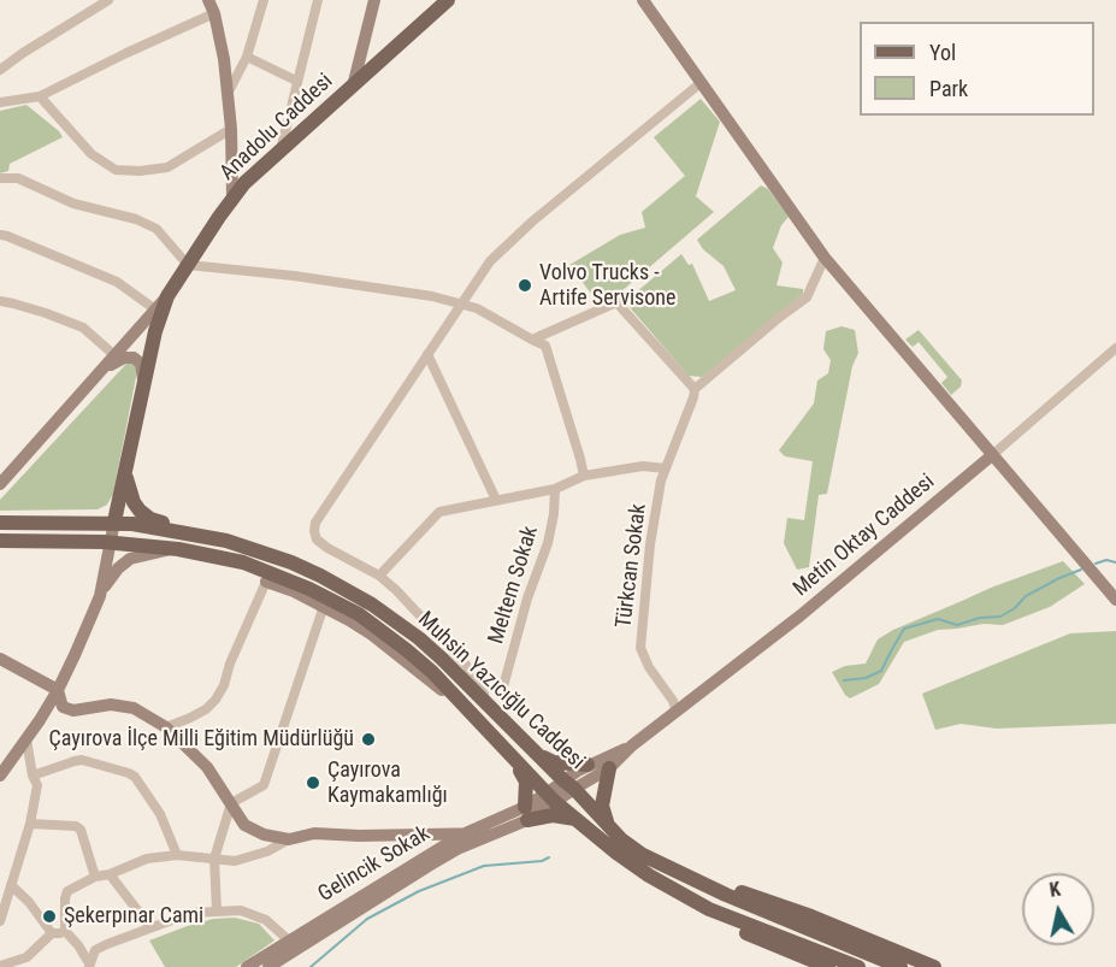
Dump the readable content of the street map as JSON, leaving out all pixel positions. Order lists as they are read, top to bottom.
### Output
{
  "streets": {
    "main road": ["Anadolu Caddesi", "Muhsin Yazıcığlu Caddesi"],
    "street": [
      "Metin Oktay Caddesi",
      "Türkcan Sokak",
      "Meltem Sokak",
      "Gelincik Sokak"
    ]
  },
  "crossings": [
    ["Anadolu Caddesi", "Muhsin Yazıcığlu Caddesi"],
    ["Metin Oktay Caddesi", "Türkcan Sokak"],
    ["Metin Oktay Caddesi", "Muhsin Yazıcığlu Caddesi"],
    ["Metin Oktay Caddesi", "Gelincik Sokak"],
    ["Muhsin Yazıcığlu Caddesi", "Gelincik Sokak"]
  ],
  "places": [
    "Volvo Trucks - Artife Servisone",
    "Çayırova İlçe Milli Eğitim Müdürlüğü",
    "Çayırova Kaymakamlığı",
    "Şekerpınar Cami"
  ],
  "legend": ["Yol", "Park"],
  "north": "top"
}
